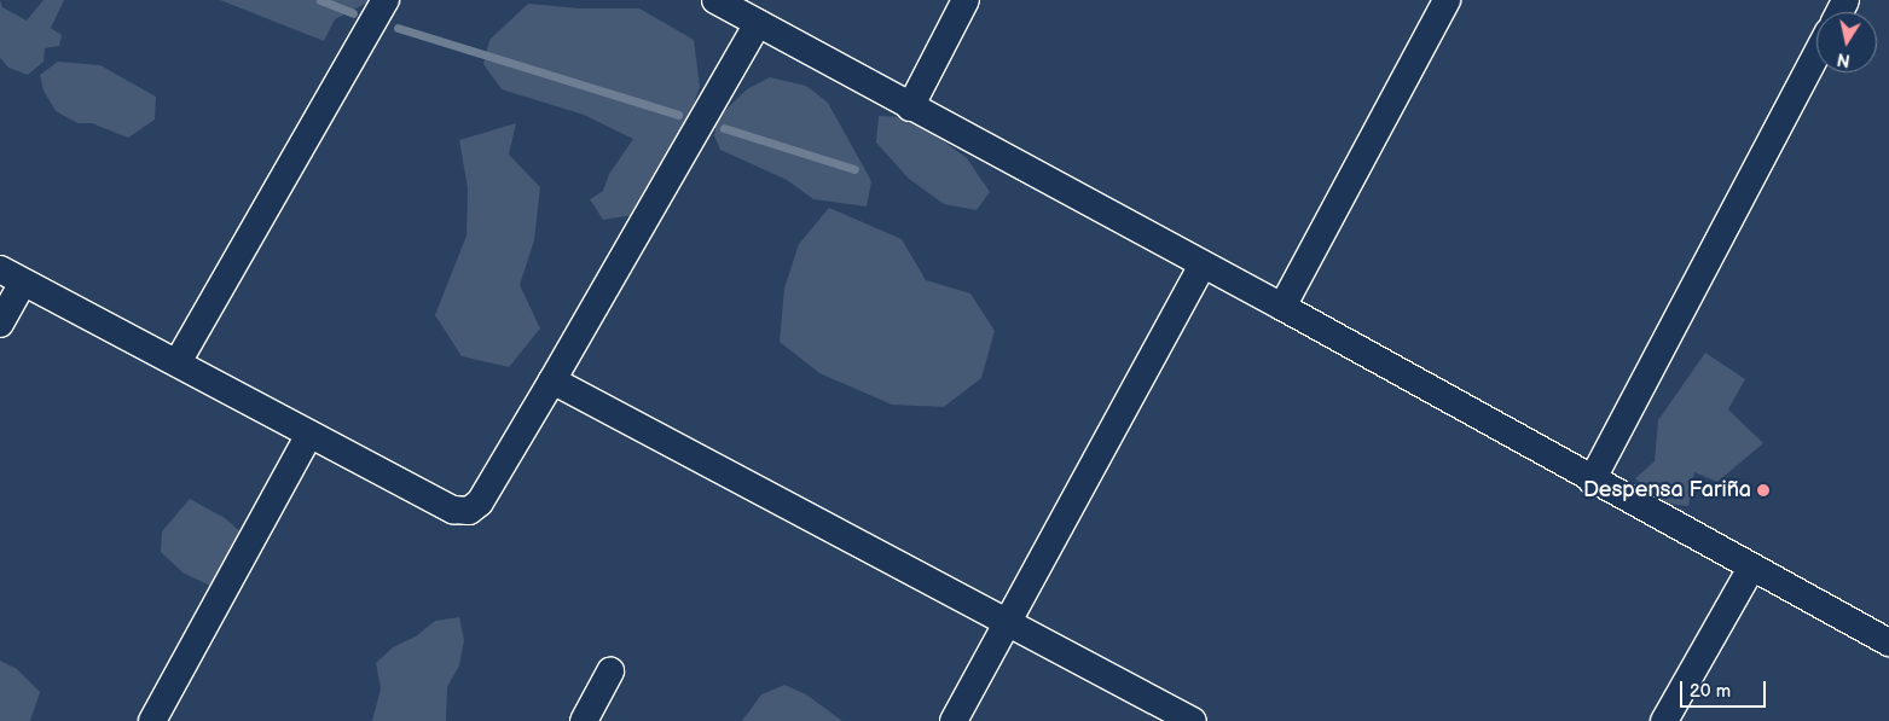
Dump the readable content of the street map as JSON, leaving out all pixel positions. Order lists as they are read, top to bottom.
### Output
{
  "places": ["Despensa Fariña"],
  "scale_bar": "20 m",
  "north": "bottom"
}
